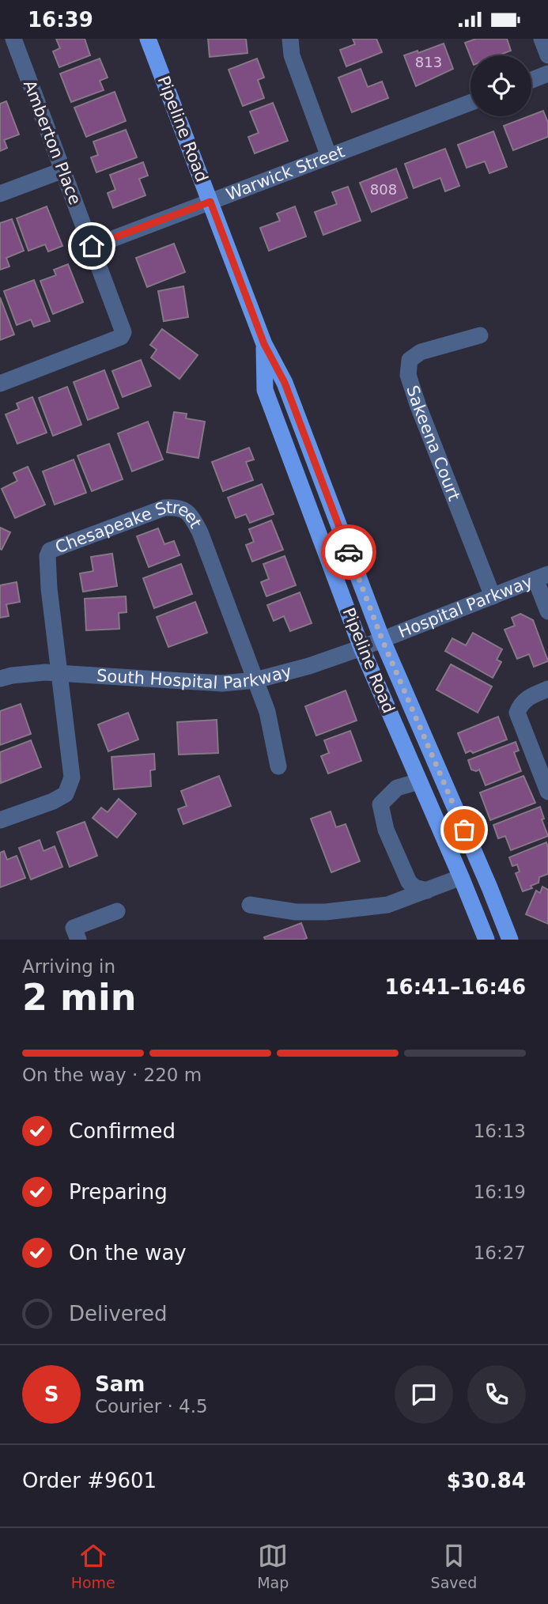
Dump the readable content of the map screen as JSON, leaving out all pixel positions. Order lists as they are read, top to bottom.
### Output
{
  "streets": {
    "main road": ["Pipeline Road"],
    "street": [
      "Amberton Place",
      "Warwick Street",
      "Sakeena Court",
      "Chesapeake Street",
      "Hospital Parkway",
      "South Hospital Parkway"
    ]
  },
  "crossings": [
    ["Pipeline Road", "Warwick Street"],
    ["Pipeline Road", "Hospital Parkway"],
    ["Pipeline Road", "South Hospital Parkway"],
    ["Amberton Place", "Warwick Street"],
    ["Sakeena Court", "Hospital Parkway"],
    ["Chesapeake Street", "South Hospital Parkway"],
    ["Hospital Parkway", "South Hospital Parkway"]
  ],
  "house_numbers": ["813", "808"],
  "page": {
    "status": "16:39",
    "heading": ["2 min", "Arriving in", "16:41–16:46"],
    "panel": [
      "Sam",
      "Courier · 4.5",
      "Order #9601",
      "$30.84"
    ],
    "bar": "On the way · 220 m",
    "list": [
      ["Confirmed", "16:13"],
      ["Preparing", "16:19"],
      ["On the way", "16:27"],
      "Delivered"
    ],
    "round": "S",
    "tabs": ["Home", "Map", "Saved"]
  }
}
